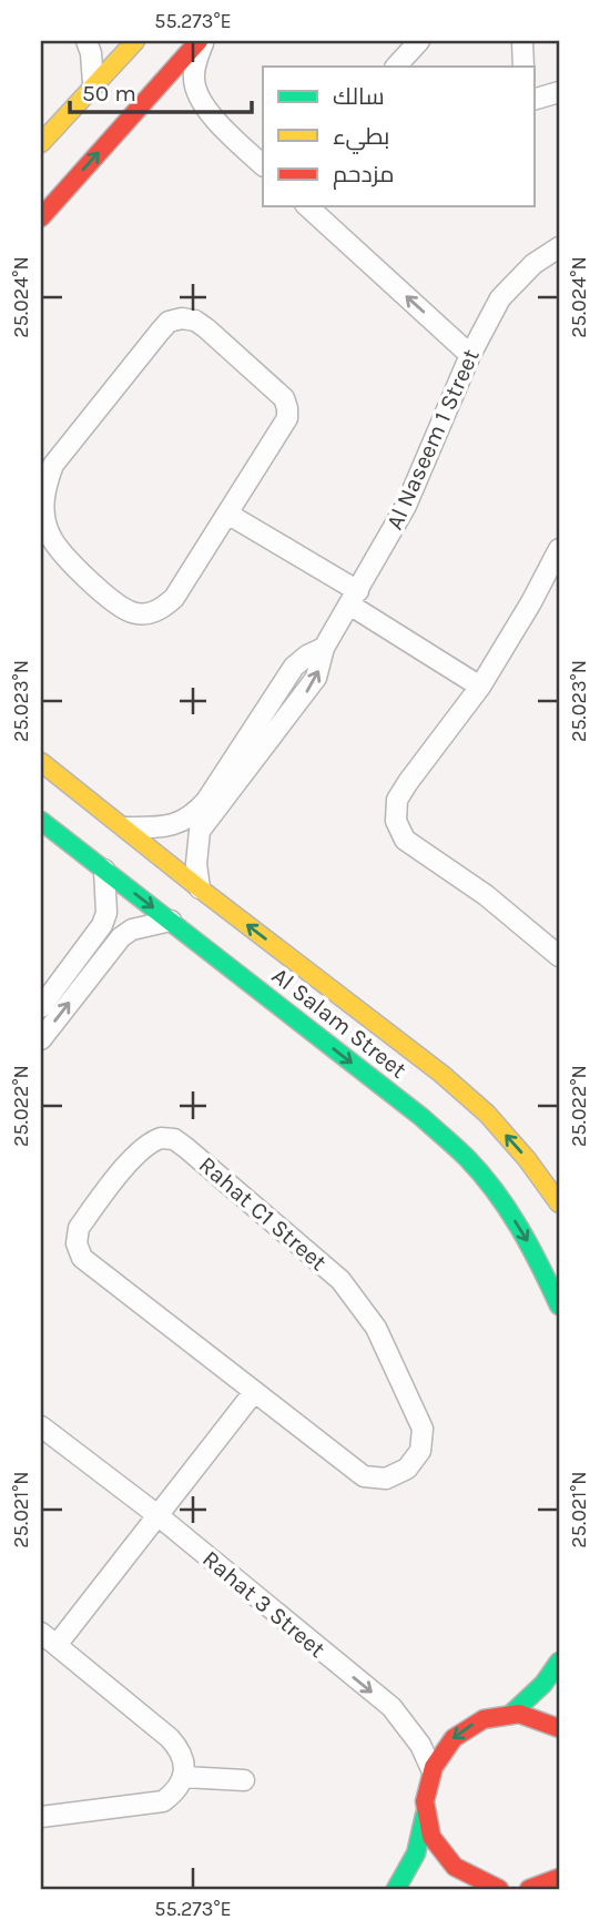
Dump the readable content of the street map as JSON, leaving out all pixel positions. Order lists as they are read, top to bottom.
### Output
{
  "streets": {
    "street": [
      "Al Naseem 1 Street",
      "Al Salam Street",
      "Rahat C1 Street",
      "Rahat 3 Street"
    ]
  },
  "crossings": [
    ["Al Naseem 1 Street", "Al Salam Street"]
  ],
  "legend": ["سالك", "بطيء", "مزدحم"],
  "scale_bar": "50 m",
  "coordinates": [
    "55.273°E",
    "25.024°N",
    "25.023°N",
    "25.022°N",
    "25.021°N"
  ]
}
